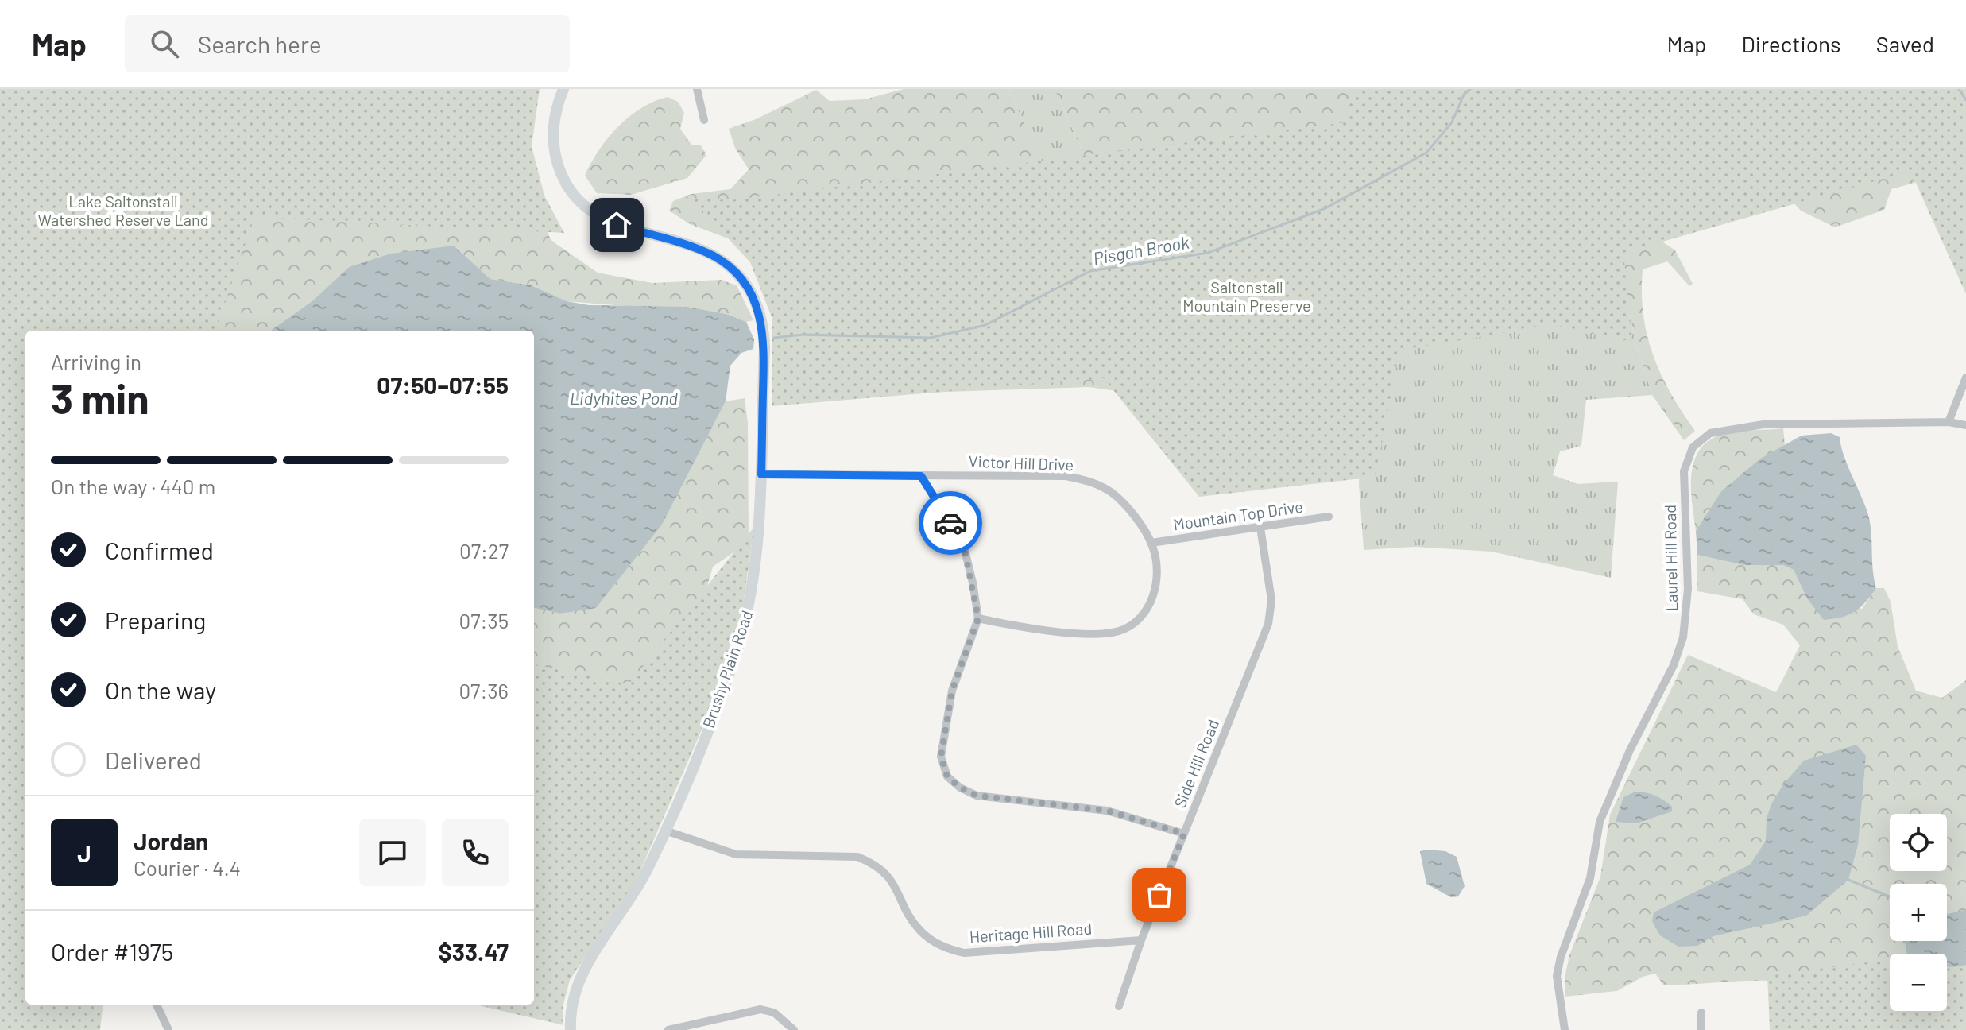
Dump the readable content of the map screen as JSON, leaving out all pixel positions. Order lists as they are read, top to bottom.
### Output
{
  "streets": {
    "main road": ["Brushy Plain Road"],
    "street": [
      "Victor Hill Drive",
      "Mountain Top Drive",
      "Laurel Hill Road",
      "Side Hill Road",
      "Heritage Hill Road"
    ]
  },
  "crossings": [
    ["Victor Hill Drive", "Mountain Top Drive"],
    ["Victor Hill Drive", "Brushy Plain Road"],
    ["Mountain Top Drive", "Side Hill Road"],
    ["Brushy Plain Road", "Heritage Hill Road"],
    ["Side Hill Road", "Heritage Hill Road"]
  ],
  "water": ["Pisgah Brook", "Lidyhites Pond"],
  "parks": ["Lake Saltonstall Watershed Reserve Land", "Saltonstall Mountain Preserve"],
  "page": {
    "header": "Map",
    "search": "Search here",
    "nav": ["Map", "Directions", "Saved"],
    "heading": ["3 min", "Arriving in", "07:50–07:55"],
    "panel": [
      "Jordan",
      "Courier · 4.4",
      "Order #1975",
      "$33.47"
    ],
    "bar": "On the way · 440 m",
    "list": [
      ["Confirmed", "07:27"],
      ["Preparing", "07:35"],
      ["On the way", "07:36"],
      "Delivered"
    ],
    "map_buttons": ["+", "−"],
    "round": "J"
  }
}
